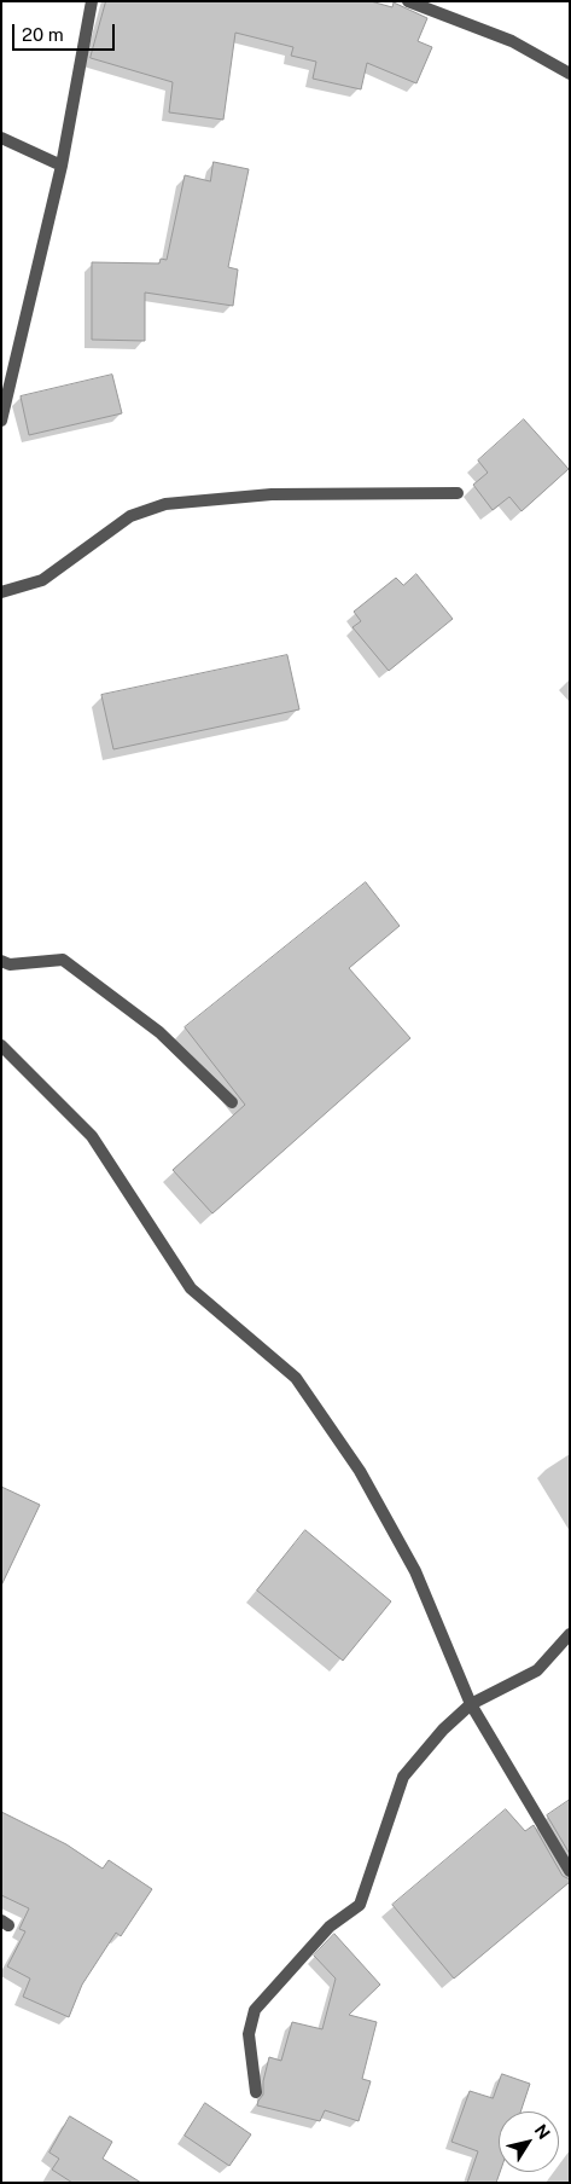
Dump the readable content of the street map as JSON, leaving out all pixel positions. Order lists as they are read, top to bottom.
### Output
{
  "scale_bar": "20 m",
  "north": "top right"
}
